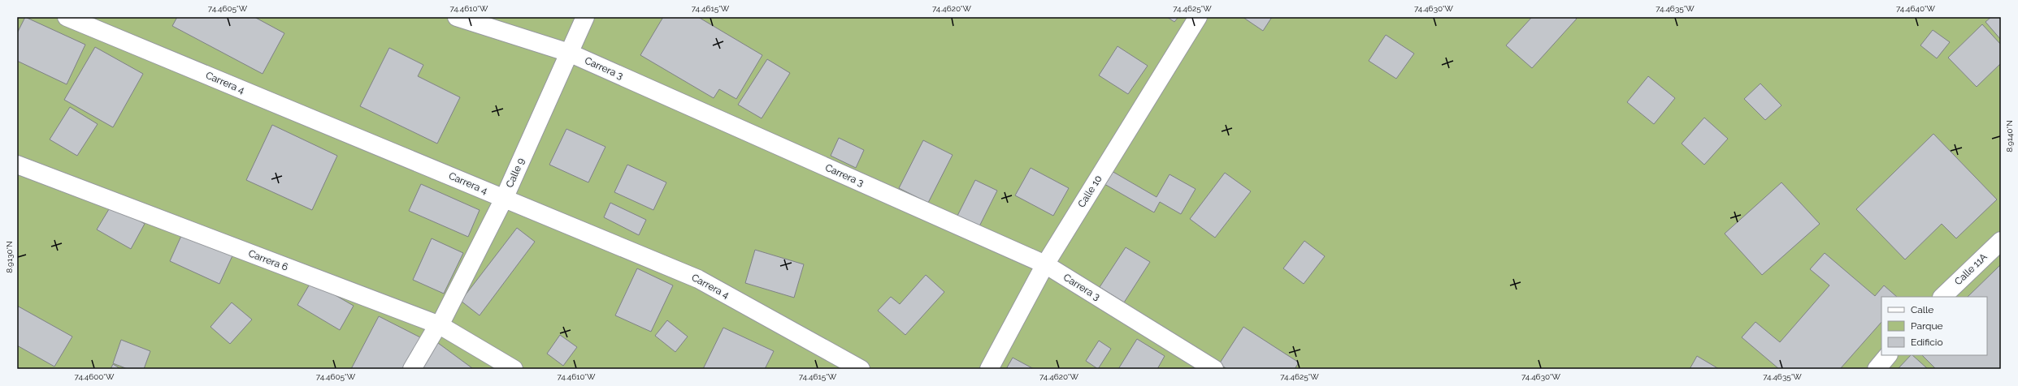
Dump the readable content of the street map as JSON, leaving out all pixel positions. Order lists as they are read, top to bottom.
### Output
{
  "streets": {
    "street": [
      "Carrera 3",
      "Carrera 4",
      "Calle 9",
      "Calle 10",
      "Carrera 6",
      "Calle 11A"
    ]
  },
  "crossings": [
    ["Carrera 3", "Calle 9"],
    ["Carrera 3", "Calle 10"],
    ["Carrera 4", "Calle 9"],
    ["Calle 9", "Carrera 6"]
  ],
  "legend": ["Calle", "Parque", "Edificio"],
  "coordinates": [
    "74.4605°W",
    "74.4610°W",
    "74.4615°W",
    "74.4620°W",
    "74.4625°W",
    "74.4630°W",
    "74.4635°W",
    "74.4640°W",
    "8.9140°N",
    "8.9130°N",
    "74.4600°W"
  ]
}
